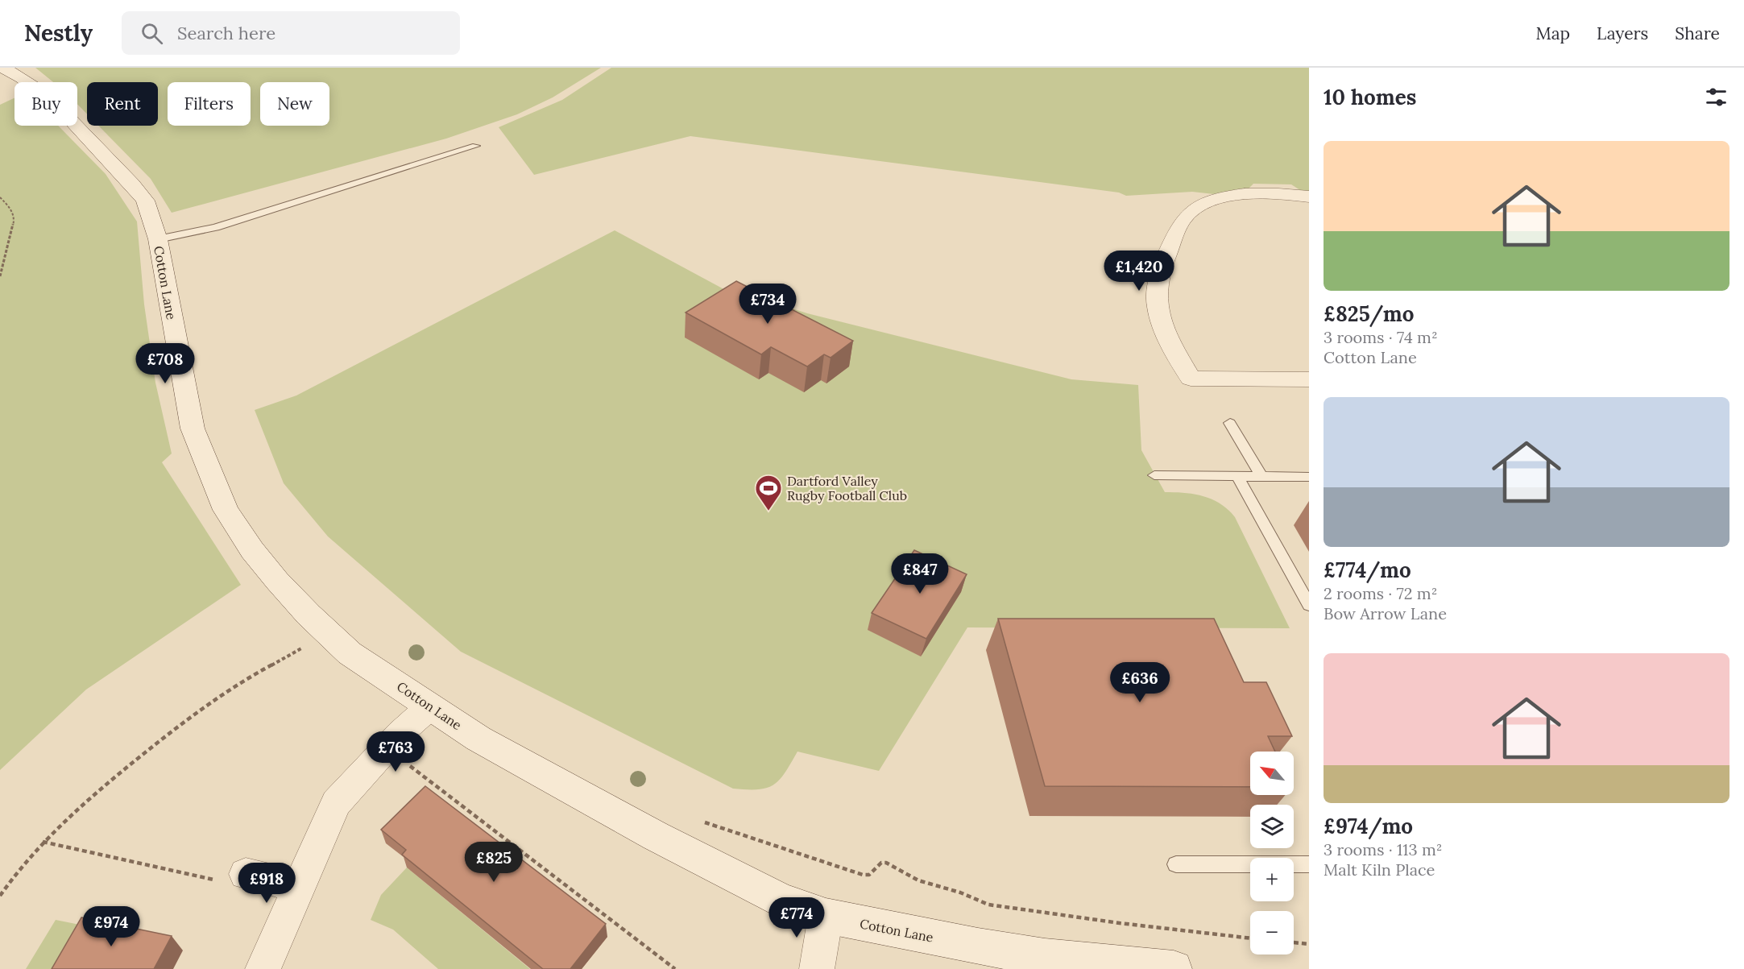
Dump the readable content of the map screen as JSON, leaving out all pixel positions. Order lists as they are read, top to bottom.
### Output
{
  "streets": {
    "main road": ["Cotton Lane"]
  },
  "places": {
    "sports": ["Dartford Valley Rugby Football Club"]
  },
  "north": "top left",
  "page": {
    "header": "Nestly",
    "search": "Search here",
    "nav": ["Map", "Layers", "Share"],
    "heading": "10 homes",
    "chip": [
      "Buy",
      "Rent",
      "Filters",
      "New"
    ],
    "list": [
      {
        "name": "£825/mo",
        "note": "3 rooms · 74 m² · Cotton Lane"
      },
      {
        "name": "£774/mo",
        "note": "2 rooms · 72 m² · Bow Arrow Lane"
      },
      {
        "name": "£974/mo",
        "note": "3 rooms · 113 m² · Malt Kiln Place"
      }
    ],
    "price": [
      "£1,420",
      "£734",
      "£708",
      "£847",
      "£636",
      "£763",
      "£825",
      "£918",
      "£774",
      "£974"
    ],
    "map_buttons": ["+", "−"]
  }
}
